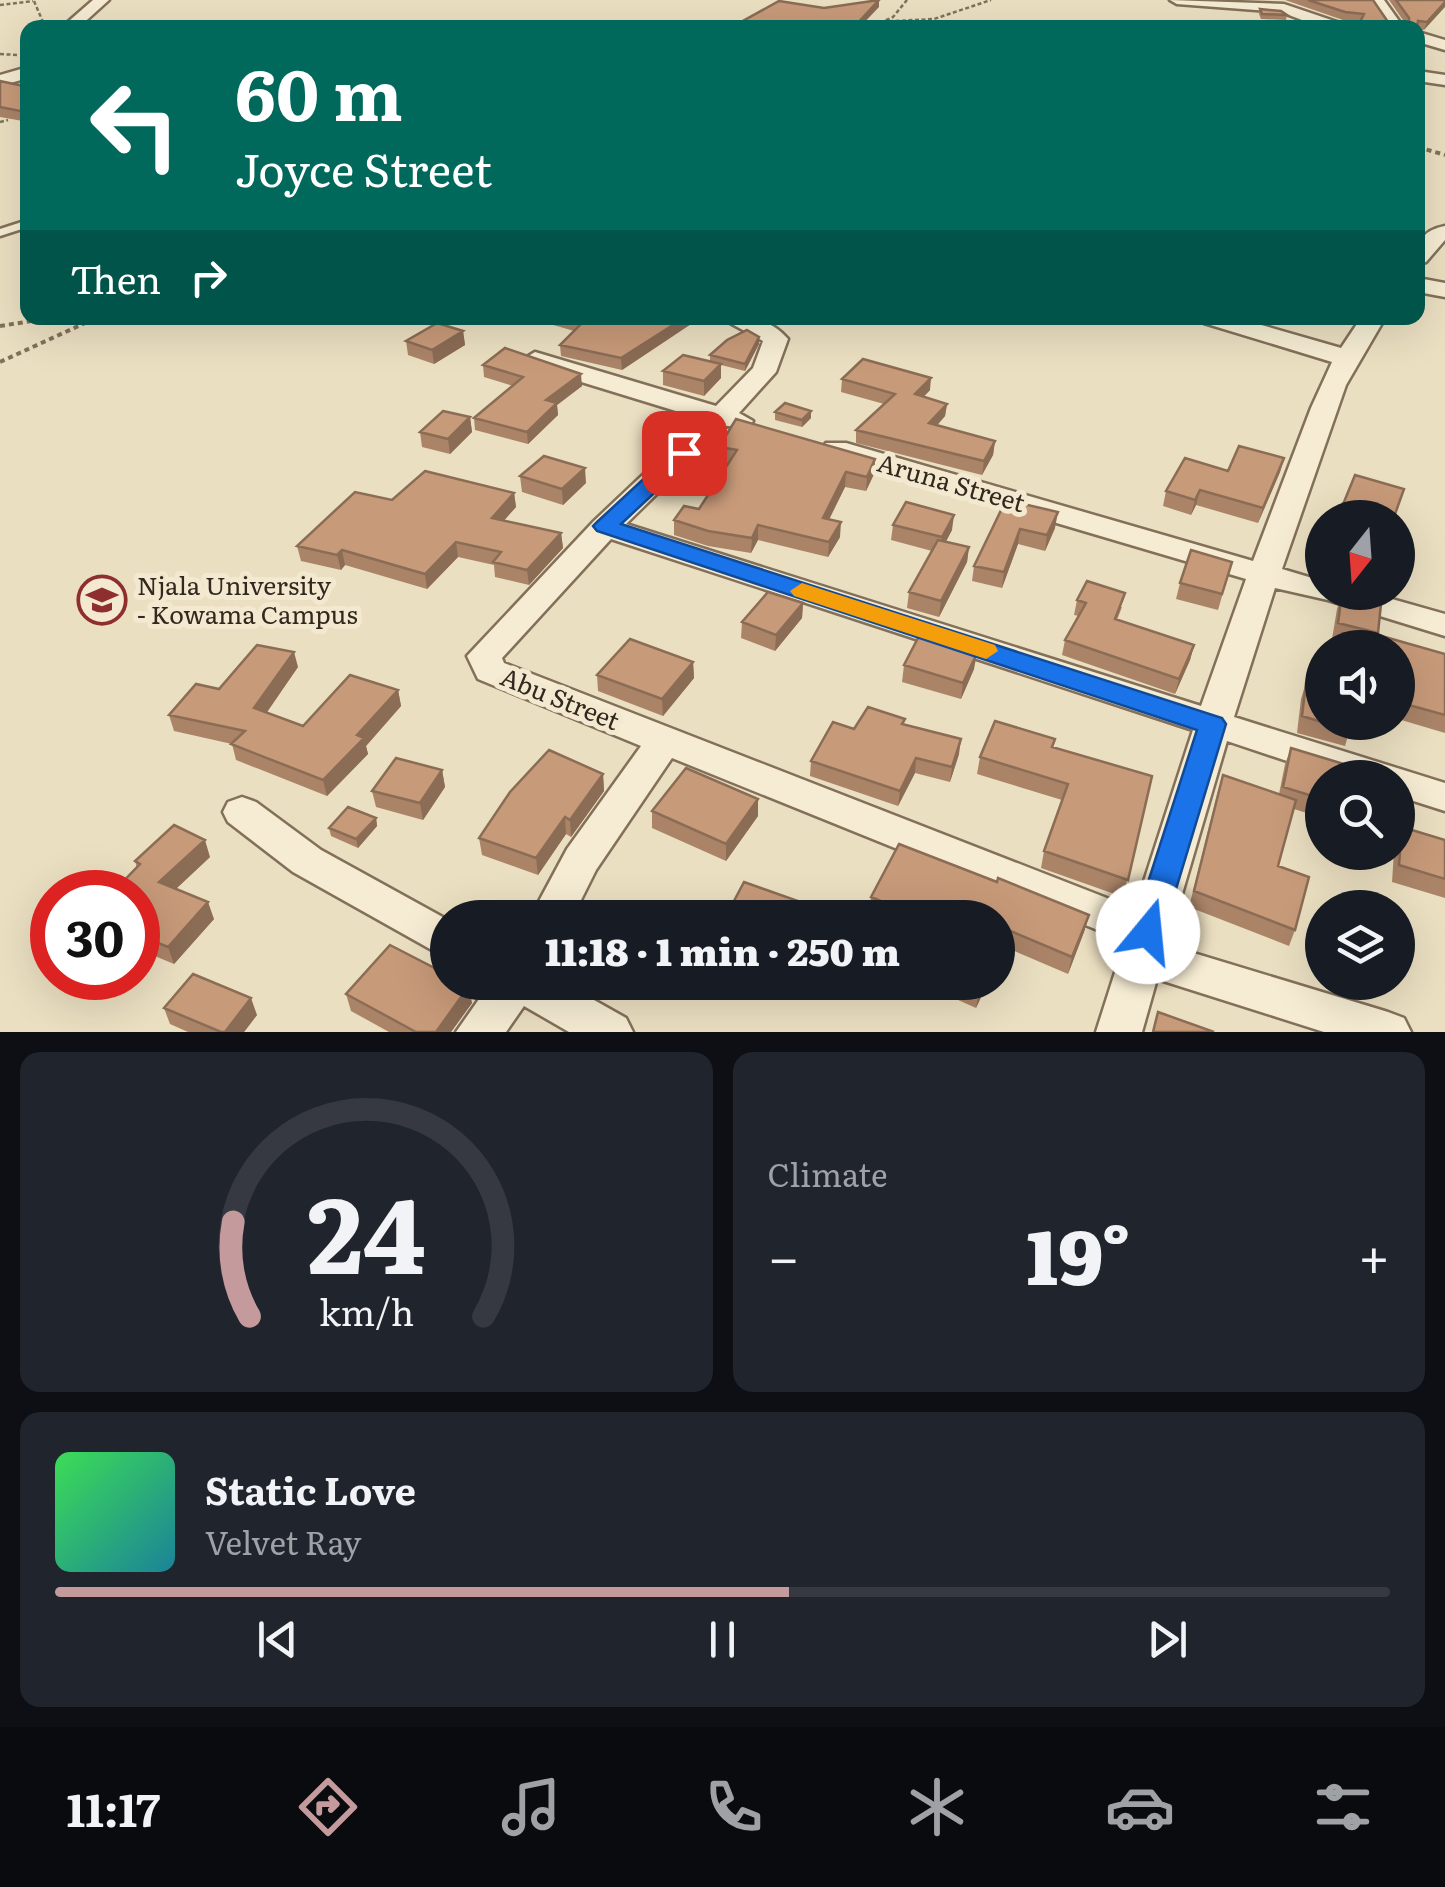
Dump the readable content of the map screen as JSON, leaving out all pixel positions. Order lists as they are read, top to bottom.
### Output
{
  "streets": {
    "street": ["Aruna Street", "Abu Street"]
  },
  "places": {
    "school or university": ["Njala University - Kowama Campus"]
  },
  "north": "bottom",
  "page": {
    "turn": ["60 m", "Joyce Street"],
    "then": "Then",
    "limit": "30",
    "trip": "11:18 · 1 min · 250 m",
    "tile": "Climate",
    "heat": ["−", "19°", "+"],
    "song": ["Static Love", "Velvet Ray"],
    "tabs": "11:17",
    "gauge": ["24", "km/h"]
  }
}
